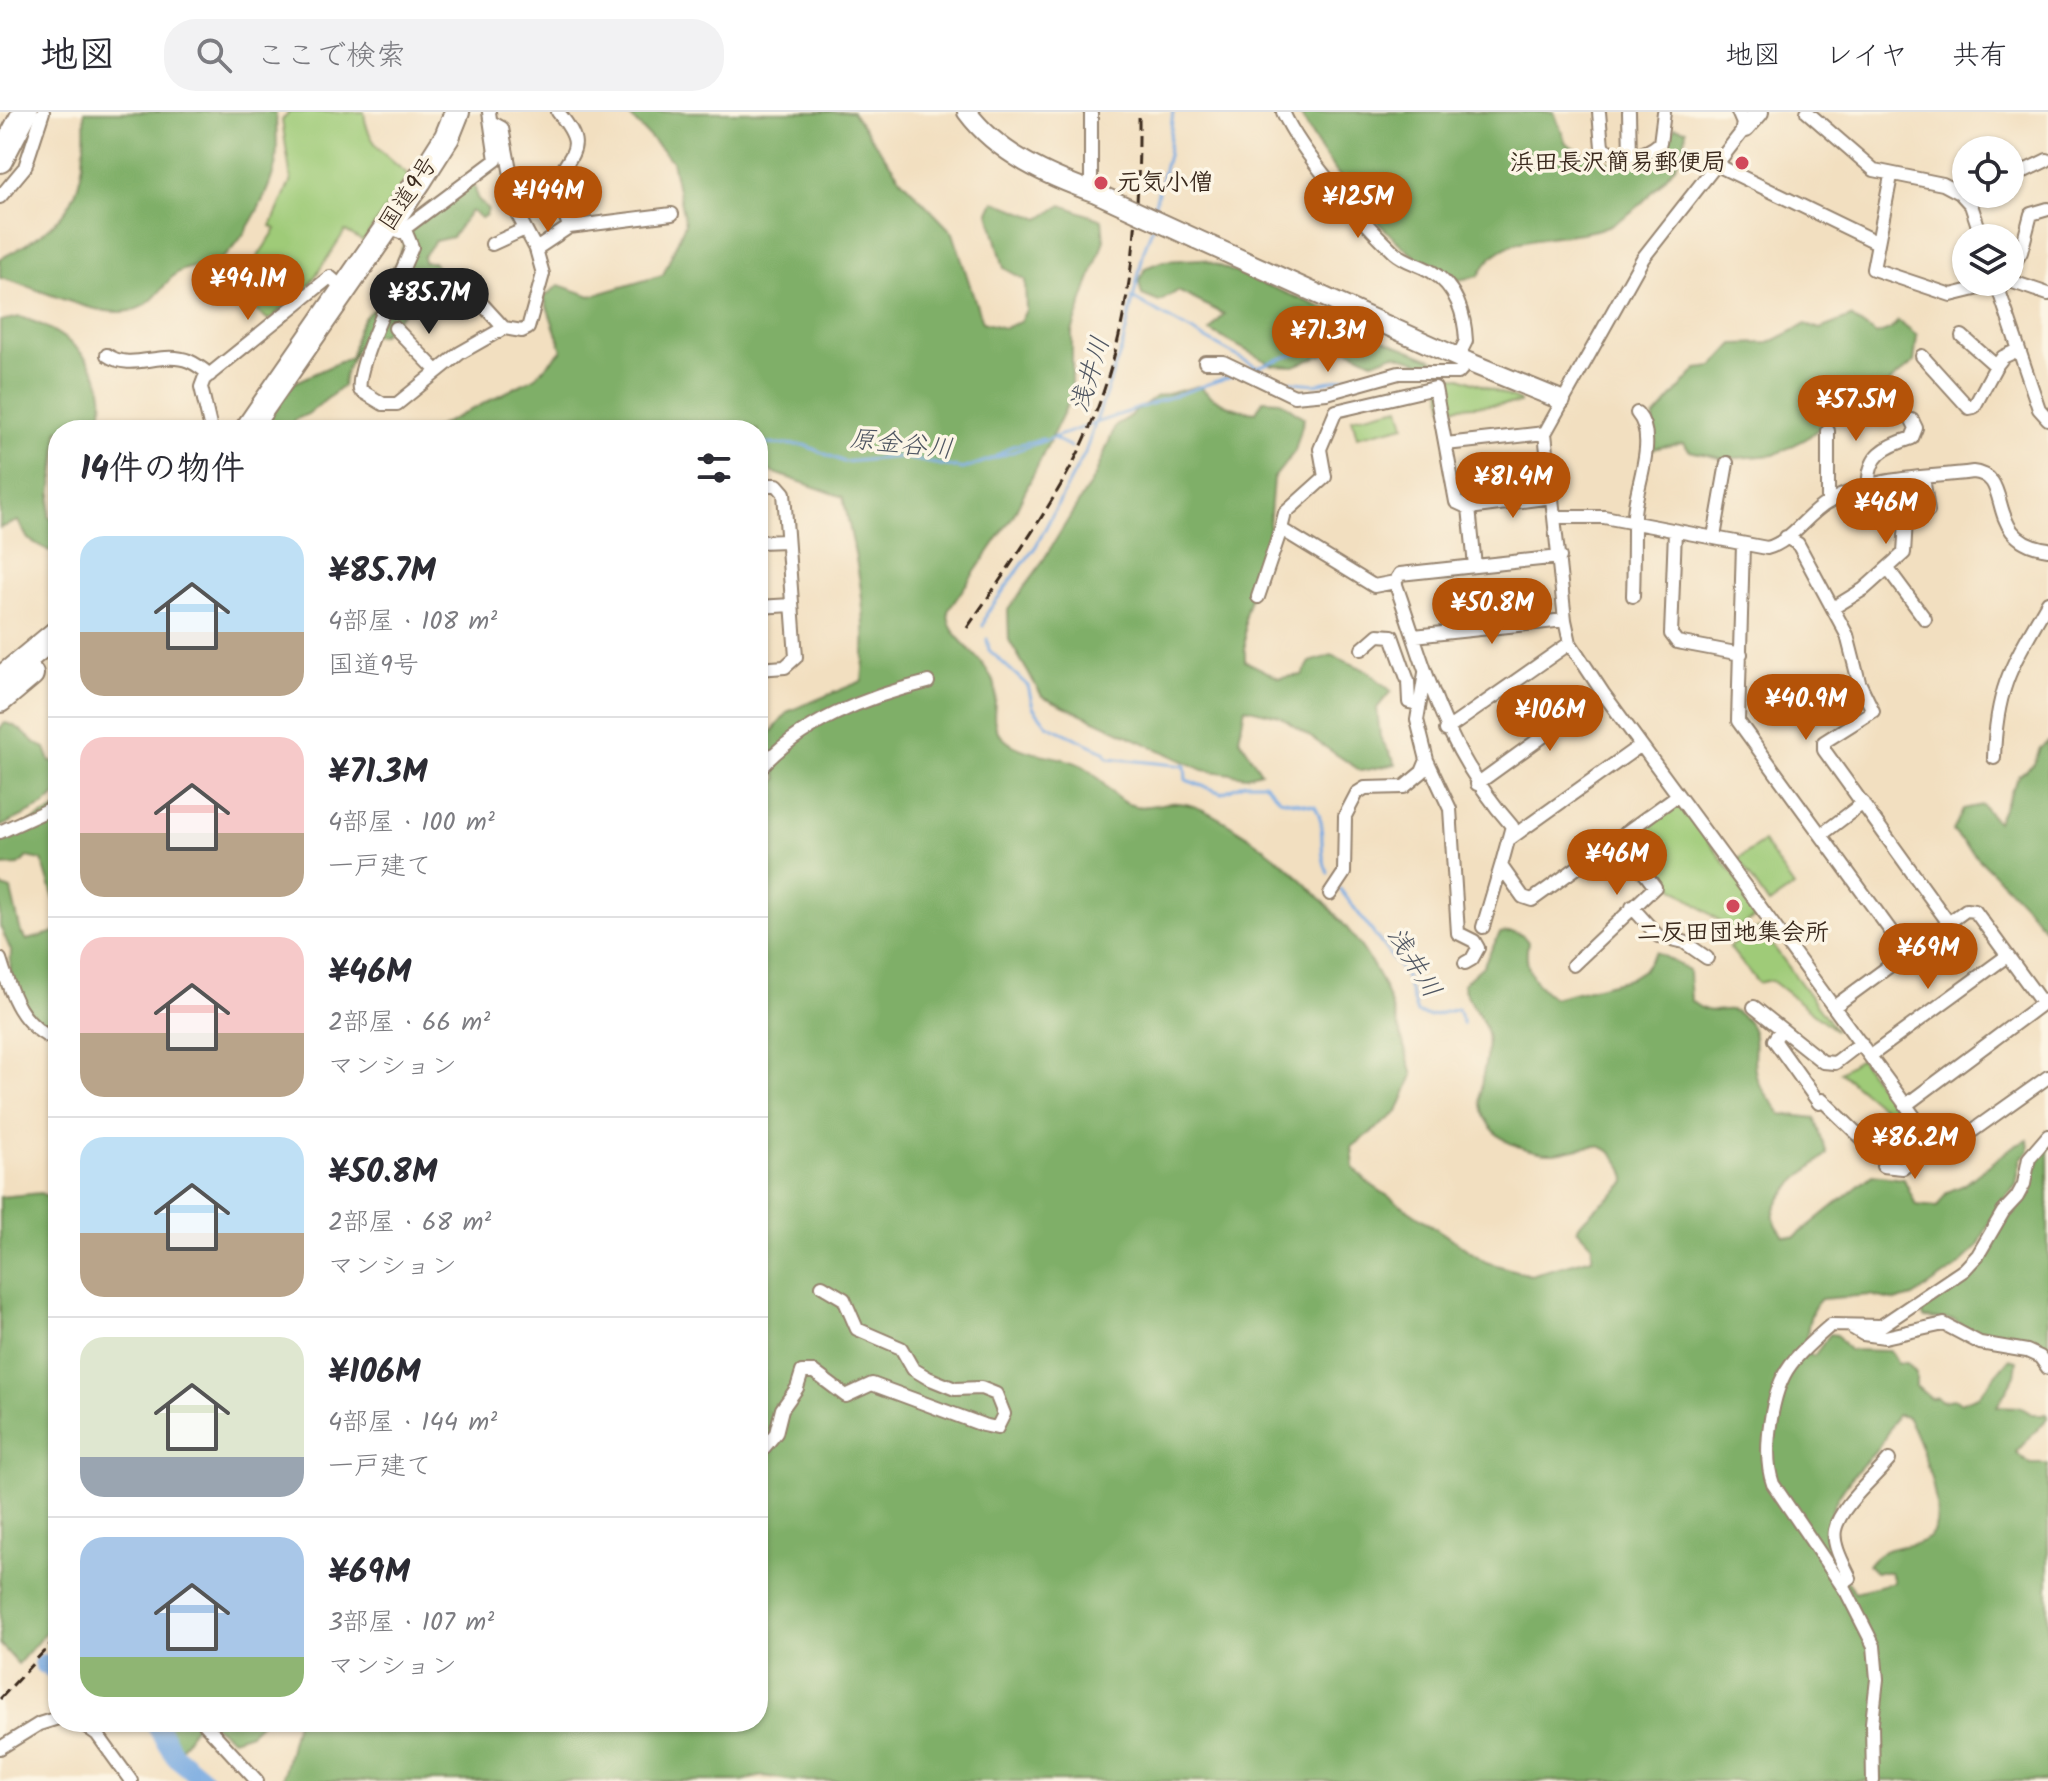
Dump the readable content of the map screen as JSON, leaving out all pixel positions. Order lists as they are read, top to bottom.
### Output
{
  "streets": {
    "highway": ["国道9号"]
  },
  "water": ["浅井川", "原金谷川"],
  "places": ["浜田長沢簡易郵便局", "元気小僧", "二反田団地集会所"],
  "page": {
    "header": "地図",
    "search": "ここで検索",
    "nav": ["地図", "レイヤ", "共有"],
    "price": [
      "¥144M",
      "¥125M",
      "¥94.1M",
      "¥85.7M",
      "¥71.3M",
      "¥57.5M",
      "¥81.4M",
      "¥46M",
      "¥50.8M",
      "¥40.9M",
      "¥106M",
      "¥46M",
      "¥69M",
      "¥86.2M"
    ],
    "heading": "14件の物件",
    "list": [
      {
        "name": "¥85.7M",
        "note": "4部屋 · 108 m² · 国道9号"
      },
      {
        "name": "¥71.3M",
        "note": "4部屋 · 100 m² · 一戸建て"
      },
      {
        "name": "¥46M",
        "note": "2部屋 · 66 m² · マンション"
      },
      {
        "name": "¥50.8M",
        "note": "2部屋 · 68 m² · マンション"
      },
      {
        "name": "¥106M",
        "note": "4部屋 · 144 m² · 一戸建て"
      },
      {
        "name": "¥69M",
        "note": "3部屋 · 107 m² · マンション"
      }
    ]
  }
}
